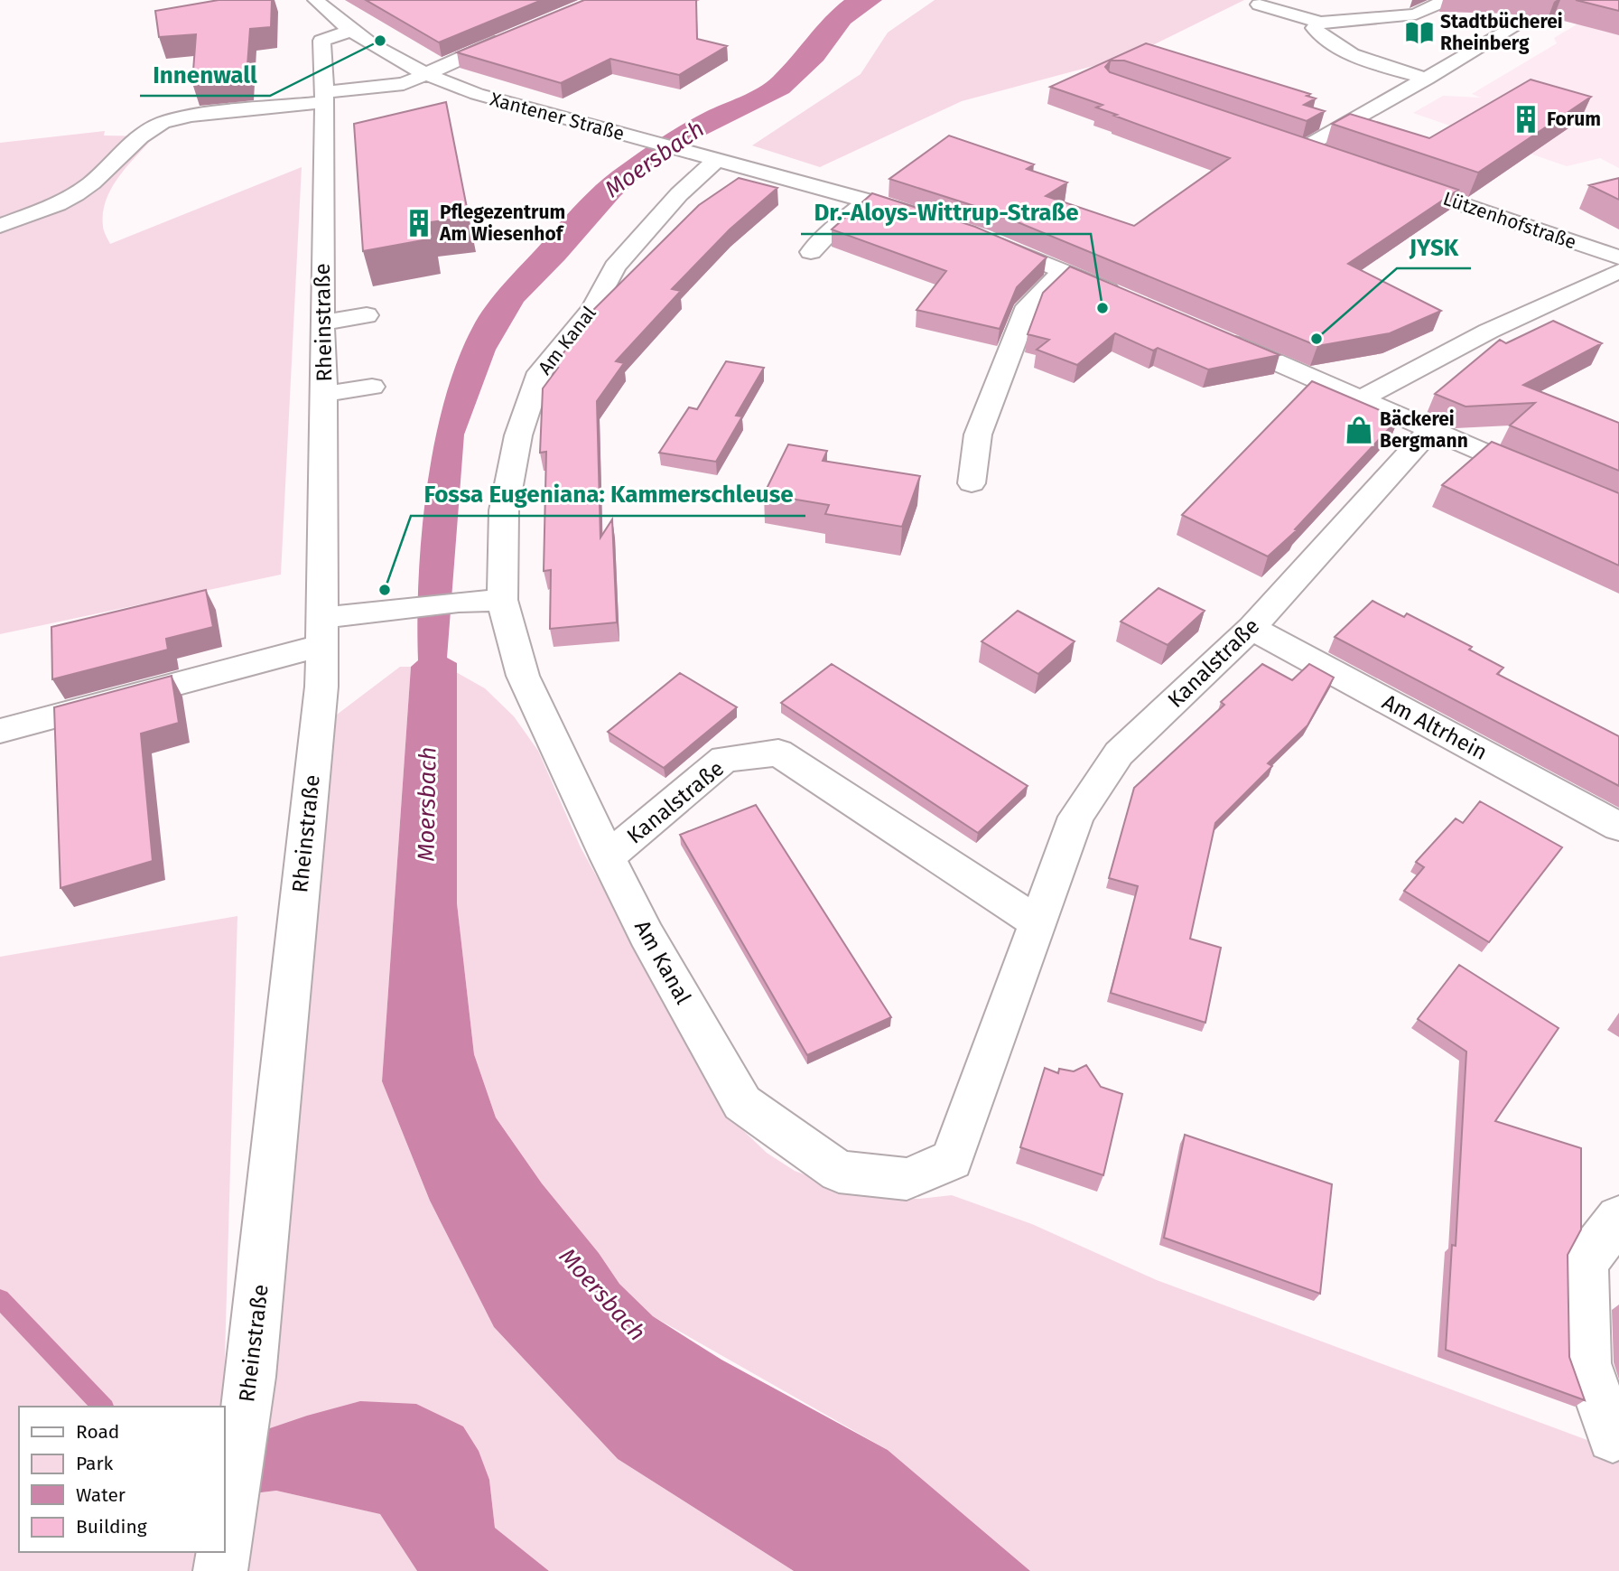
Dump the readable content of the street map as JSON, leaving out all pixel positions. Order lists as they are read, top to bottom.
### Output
{
  "streets": {
    "street": [
      "Xantener Straße",
      "Lützenhofstraße",
      "Rheinstraße",
      "Am Kanal",
      "Kanalstraße",
      "Am Altrhein"
    ]
  },
  "crossings": [
    ["Xantener Straße", "Rheinstraße"],
    ["Xantener Straße", "Am Kanal"],
    ["Am Kanal", "Kanalstraße"],
    ["Kanalstraße", "Am Altrhein"]
  ],
  "water": ["Moersbach"],
  "places": {
    "library": ["Stadtbücherei Rheinberg"],
    "other": [
      "Innenwall",
      "Dr.-Aloys-Wittrup-Straße",
      "JYSK",
      "Fossa Eugeniana: Kammerschleuse"
    ],
    "building": ["Forum", "Pflegezentrum Am Wiesenhof"],
    "shop": ["Bäckerei Bergmann"]
  },
  "legend": [
    "Road",
    "Park",
    "Water",
    "Building"
  ]
}
